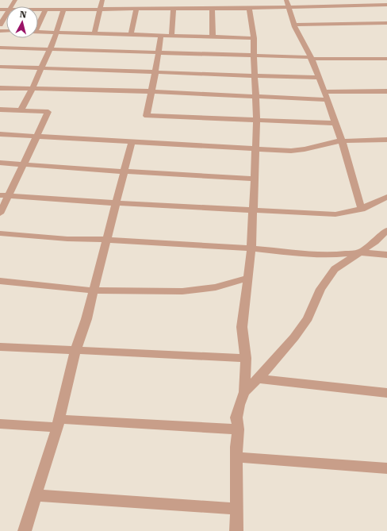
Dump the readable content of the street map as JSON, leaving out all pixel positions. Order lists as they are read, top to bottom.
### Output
{
  "north": "top"
}
